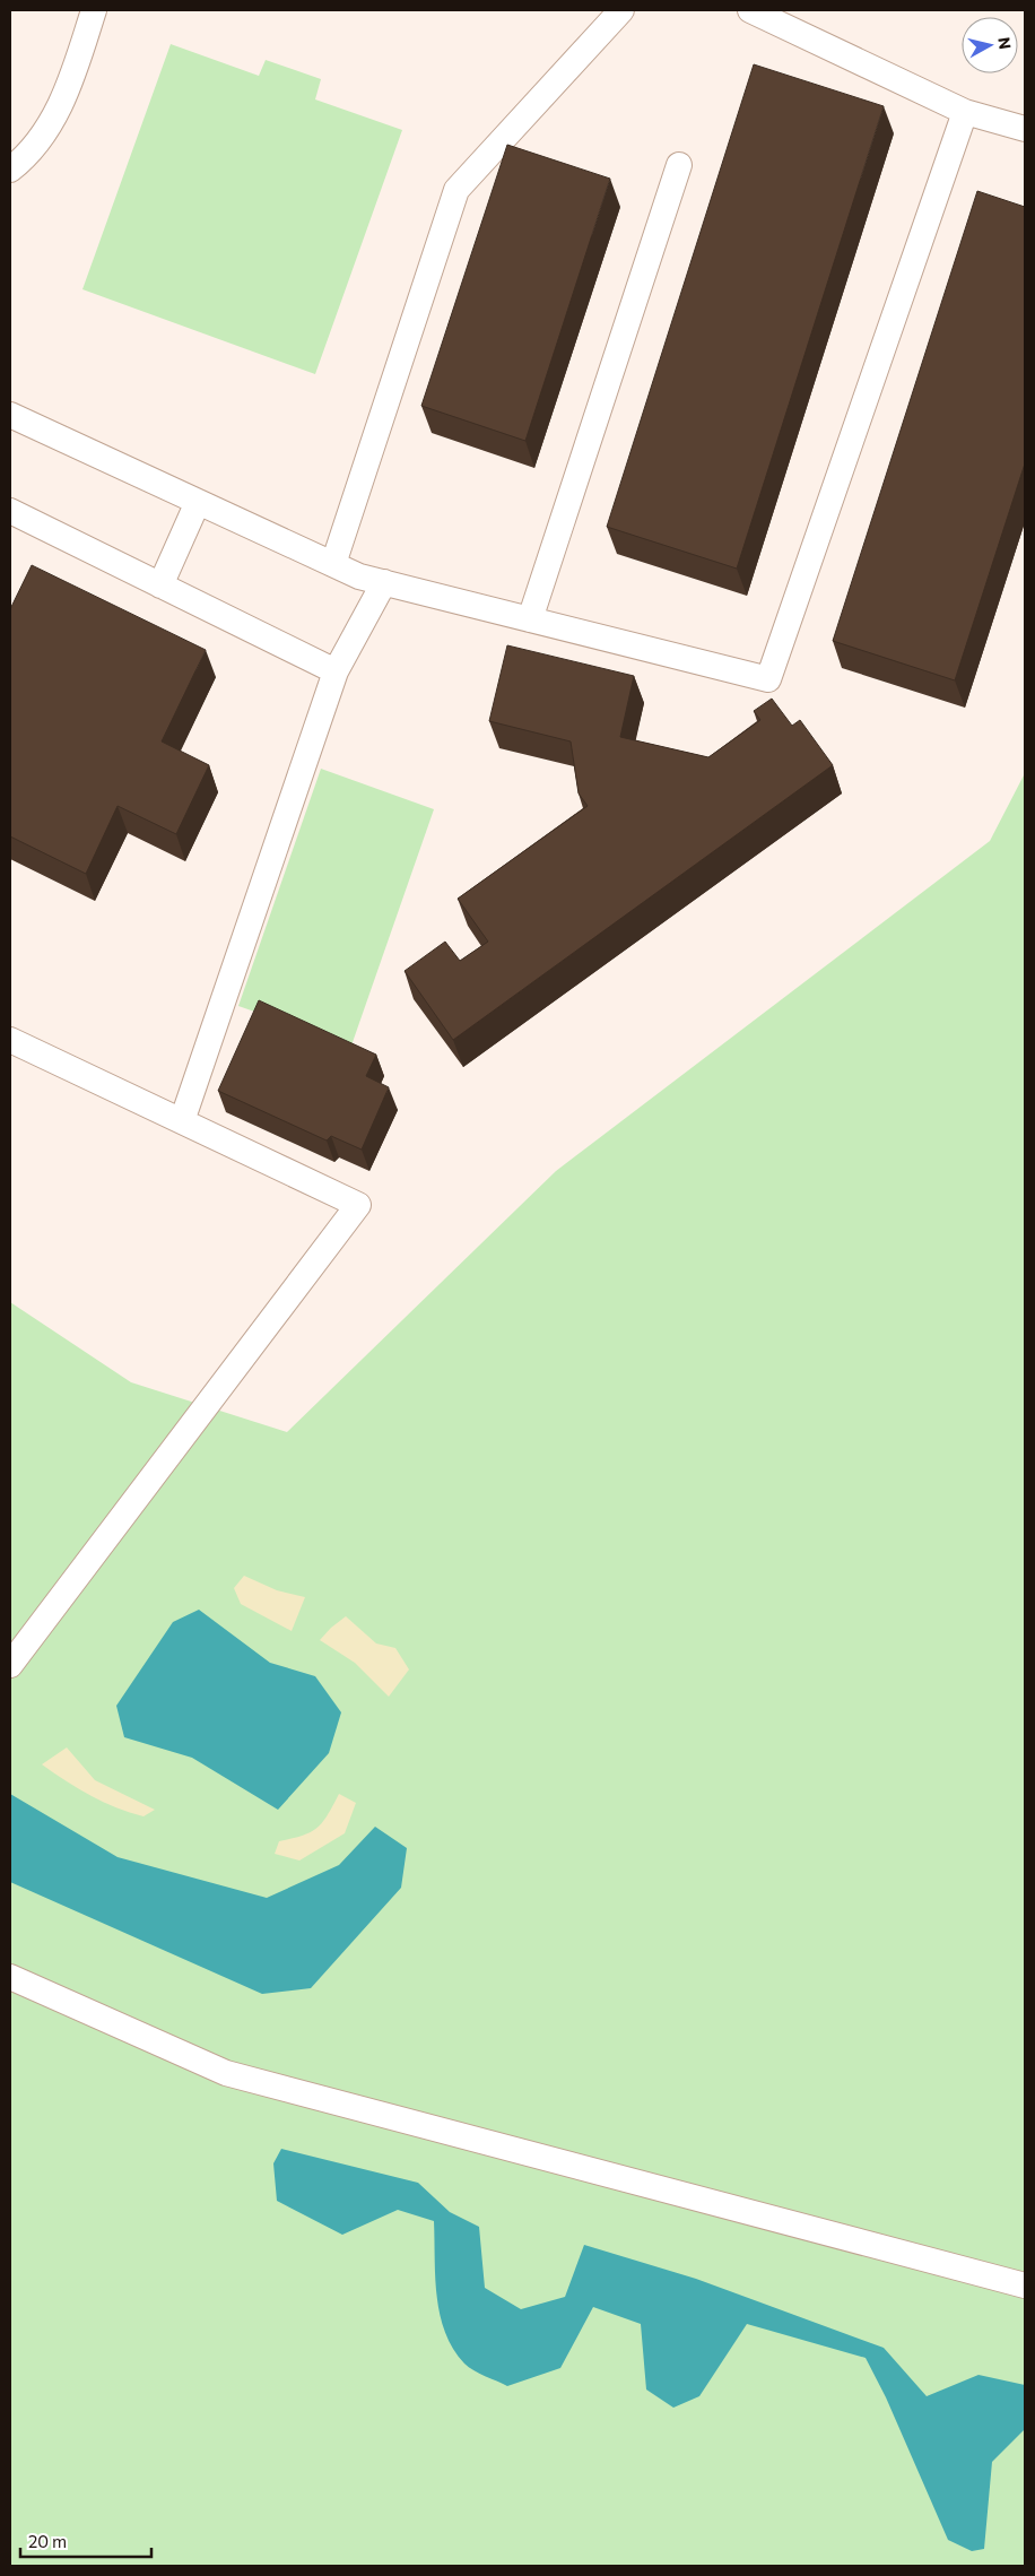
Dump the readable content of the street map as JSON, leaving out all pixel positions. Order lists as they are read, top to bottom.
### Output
{
  "scale_bar": "20 m",
  "north": "right"
}
